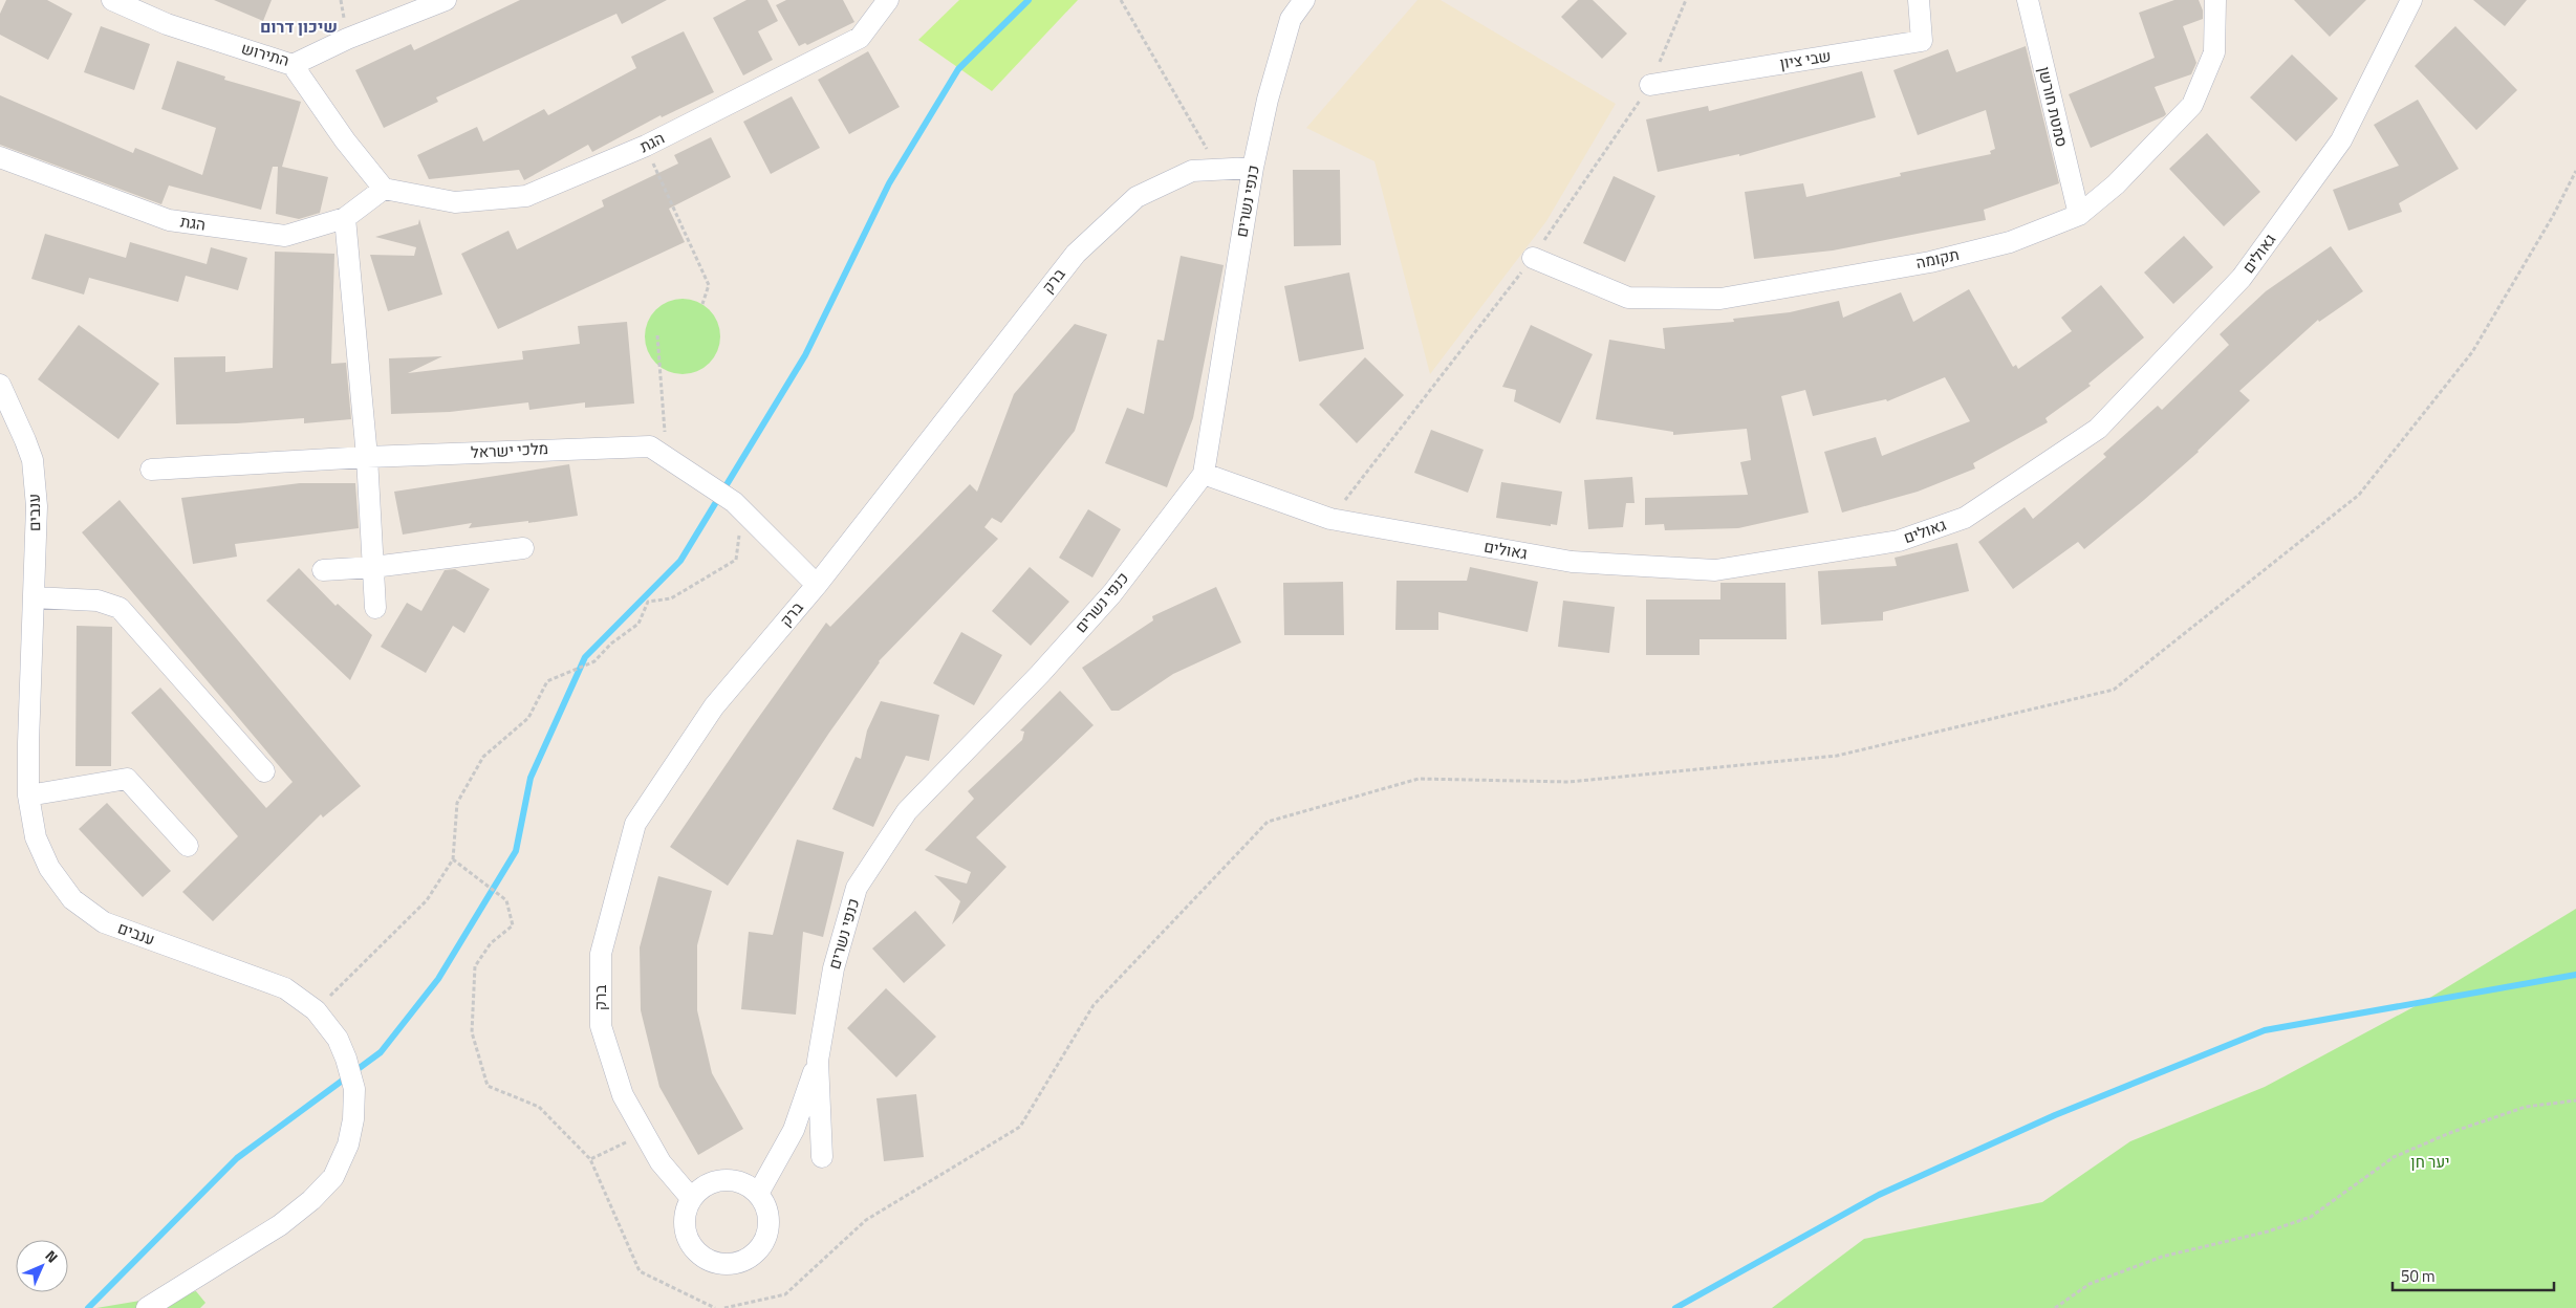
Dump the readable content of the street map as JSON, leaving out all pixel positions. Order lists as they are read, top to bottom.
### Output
{
  "streets": {
    "street": [
      "התירוש",
      "שבי ציון",
      "סמטת חורשן",
      "הגת",
      "כנפי נשרים",
      "גאולים",
      "תקומה",
      "ברק",
      "מלכי ישראל",
      "ענבים"
    ]
  },
  "crossings": [
    ["סמטת חורשן", "תקומה"],
    ["כנפי נשרים", "גאולים"],
    ["כנפי נשרים", "ברק"],
    ["ברק", "מלכי ישראל"]
  ],
  "districts": ["שיכון דרום"],
  "parks": ["יער חן"],
  "scale_bar": "50 m",
  "north": "top right"
}
